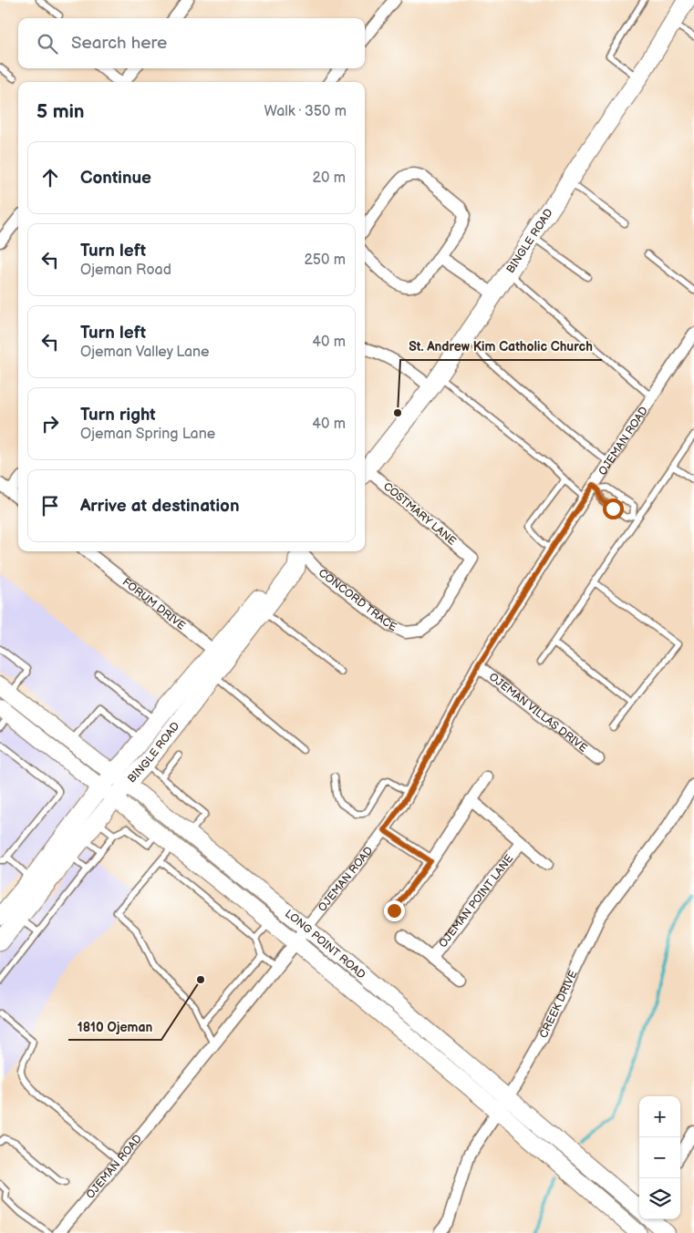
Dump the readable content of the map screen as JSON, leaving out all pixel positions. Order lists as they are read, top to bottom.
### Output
{
  "streets": {
    "main road": ["BINGLE ROAD", "LONG POINT ROAD"],
    "street": [
      "OJEMAN ROAD",
      "COSTMARY LANE",
      "CONCORD TRACE",
      "FORUM DRIVE",
      "OJEMAN VILLAS DRIVE",
      "OJEMAN POINT LANE",
      "CREEK DRIVE"
    ]
  },
  "crossings": [
    ["BINGLE ROAD", "CONCORD TRACE"],
    ["BINGLE ROAD", "FORUM DRIVE"],
    ["BINGLE ROAD", "LONG POINT ROAD"],
    ["OJEMAN ROAD", "OJEMAN VILLAS DRIVE"],
    ["OJEMAN ROAD", "LONG POINT ROAD"],
    ["COSTMARY LANE", "CONCORD TRACE"],
    ["LONG POINT ROAD", "CREEK DRIVE"]
  ],
  "places": ["St. Andrew Kim Catholic Church", "1810 Ojeman"],
  "page": {
    "search": "Search here",
    "heading": ["5 min", "Walk · 350 m"],
    "list": [
      ["Continue", "20 m"],
      ["Turn left", "Ojeman Road", "250 m"],
      ["Turn left", "Ojeman Valley Lane", "40 m"],
      ["Turn right", "Ojeman Spring Lane", "40 m"],
      "Arrive at destination"
    ],
    "map_buttons": ["+", "−"]
  }
}
